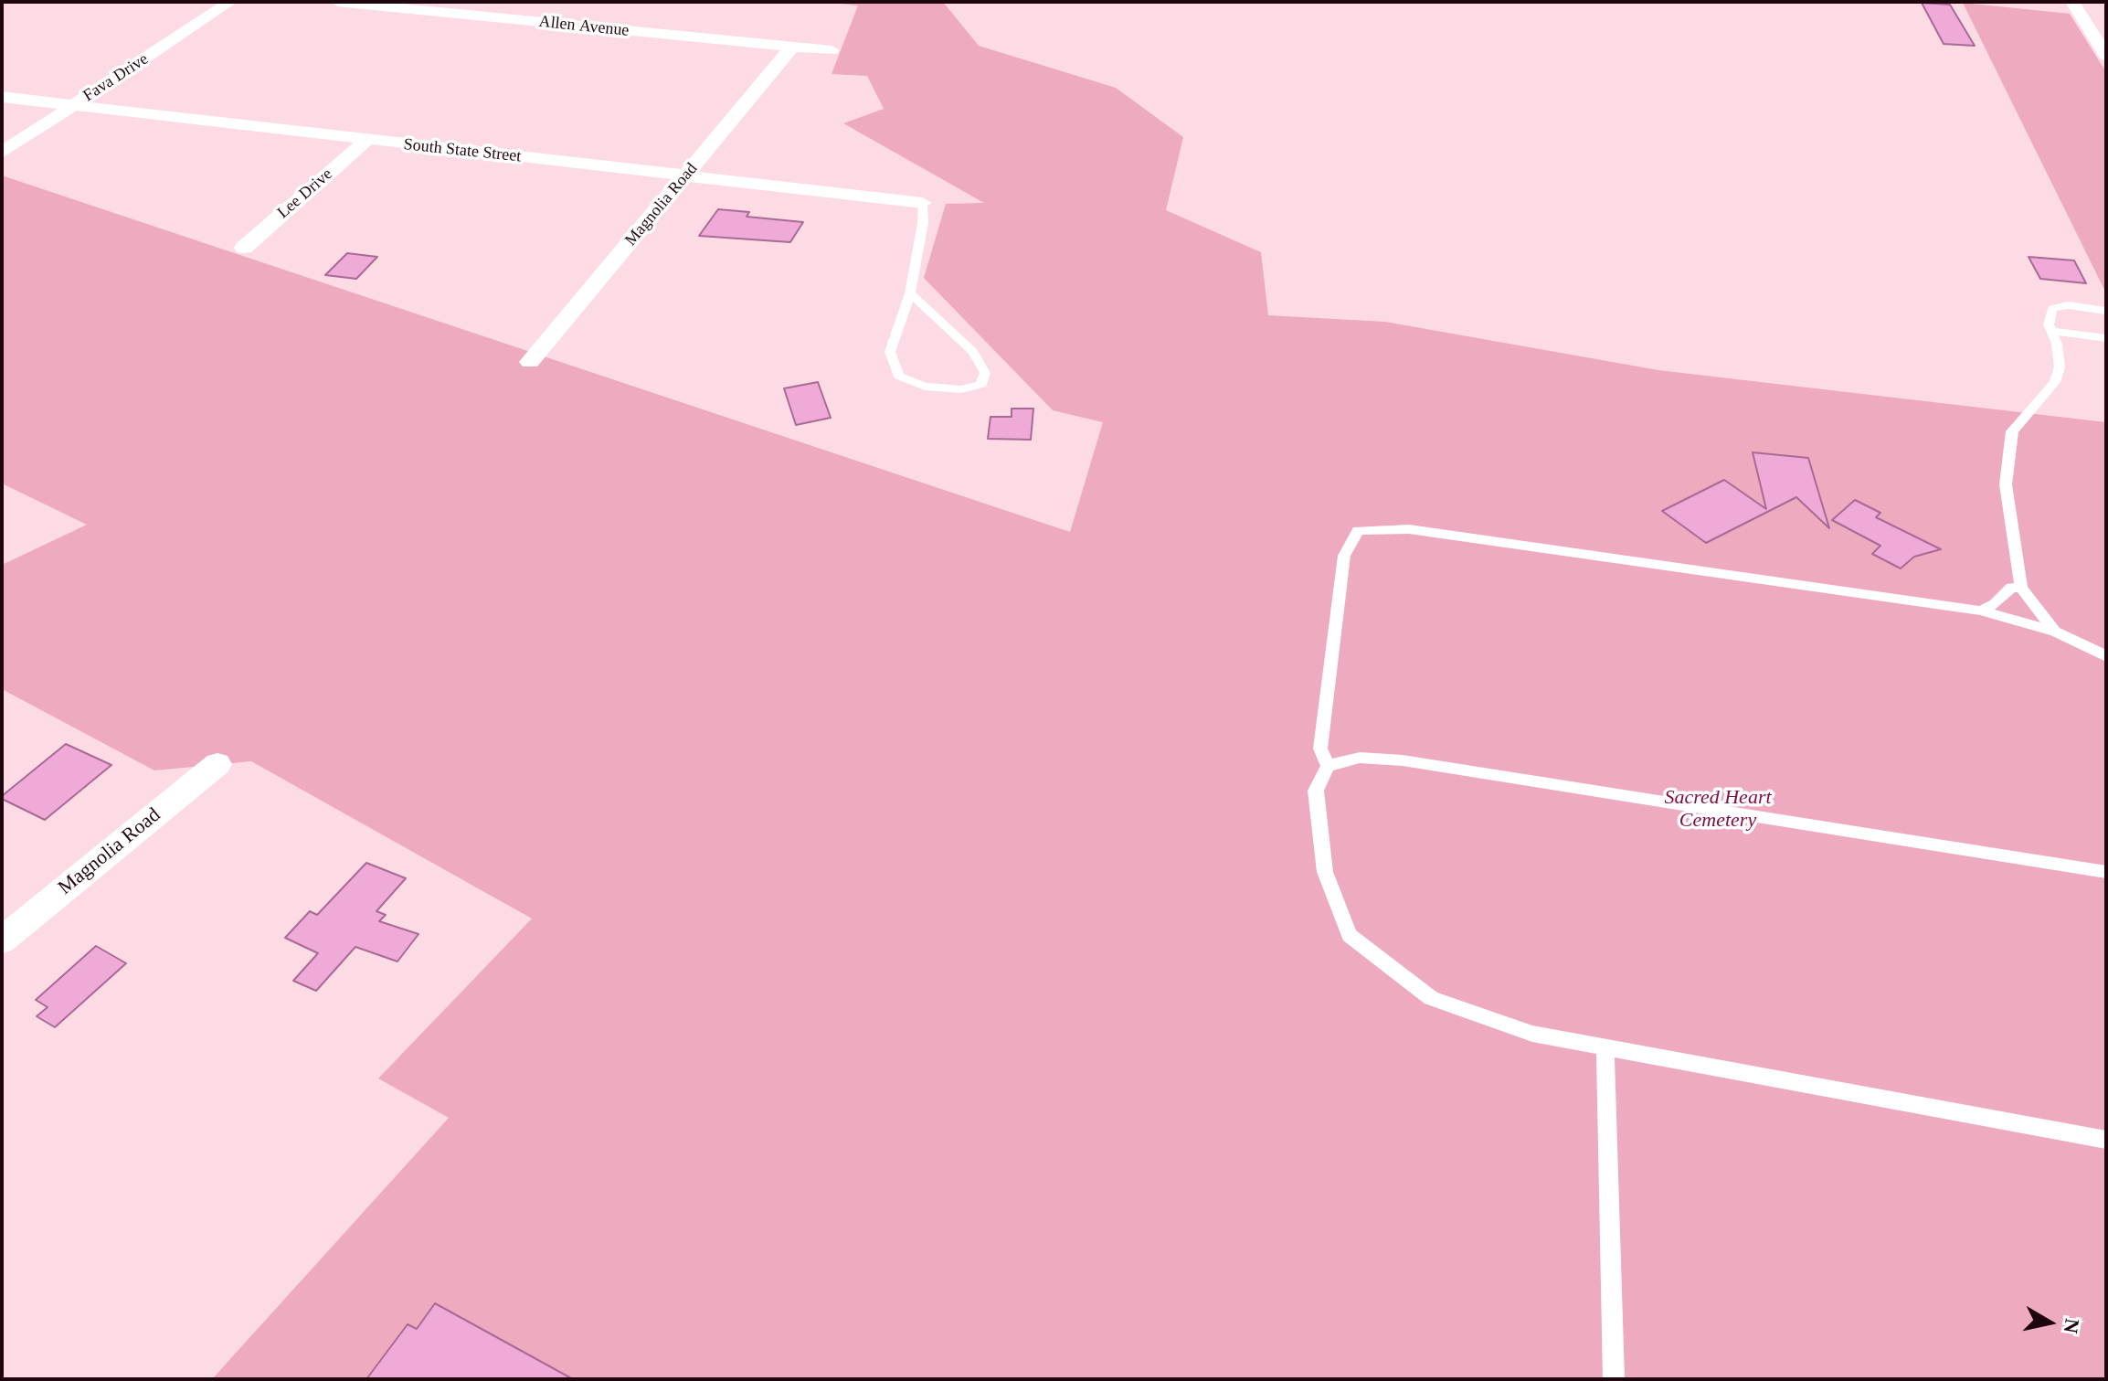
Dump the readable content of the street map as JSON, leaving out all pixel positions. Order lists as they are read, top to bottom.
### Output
{
  "streets": {
    "street": [
      "Allen Avenue",
      "Fava Drive",
      "South State Street",
      "Lee Drive",
      "Magnolia Road"
    ]
  },
  "crossings": [
    ["Allen Avenue", "Magnolia Road"],
    ["Fava Drive", "South State Street"],
    ["South State Street", "Lee Drive"],
    ["South State Street", "Magnolia Road"]
  ],
  "parks": ["Sacred Heart Cemetery"],
  "north": "right"
}
